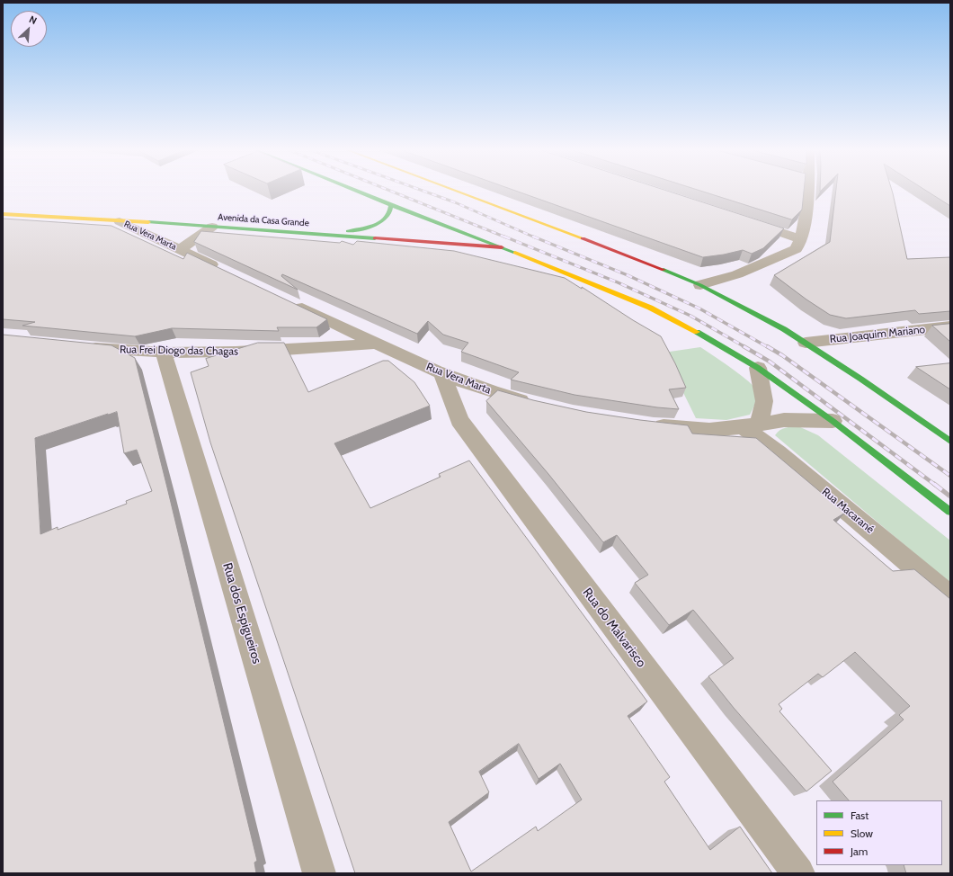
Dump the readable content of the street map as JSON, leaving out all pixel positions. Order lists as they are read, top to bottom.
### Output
{
  "streets": {
    "main road": ["Avenida da Casa Grande"],
    "street": [
      "Rua Vera Marta",
      "Rua Joaquim Mariano",
      "Rua Frei Diogo das Chagas",
      "Rua Macarané",
      "Rua dos Espigueiros",
      "Rua do Malvarisco"
    ]
  },
  "crossings": [
    ["Avenida da Casa Grande", "Rua Vera Marta"],
    ["Rua Vera Marta", "Rua Frei Diogo das Chagas"],
    ["Rua Vera Marta", "Rua do Malvarisco"],
    ["Rua Frei Diogo das Chagas", "Rua dos Espigueiros"]
  ],
  "legend": ["Fast", "Slow", "Jam"],
  "north": "top right"
}
